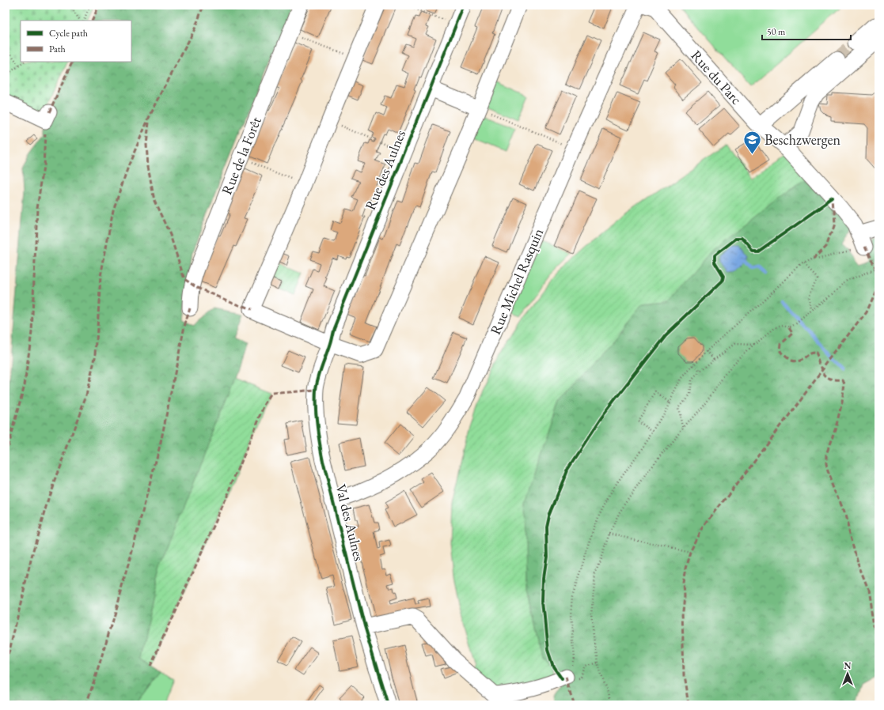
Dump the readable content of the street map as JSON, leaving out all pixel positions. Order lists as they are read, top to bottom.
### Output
{
  "streets": {
    "street": [
      "Rue du Parc",
      "Rue de la Forêt",
      "Rue des Aulnes",
      "Rue Michel Rasquin",
      "Val des Aulnes"
    ]
  },
  "crossings": [
    ["Rue des Aulnes", "Val des Aulnes"],
    ["Rue Michel Rasquin", "Val des Aulnes"]
  ],
  "places": {
    "school or university": ["Beschzwergen"]
  },
  "legend": ["Cycle path", "Path"],
  "scale_bar": "50 m",
  "north": "top"
}
